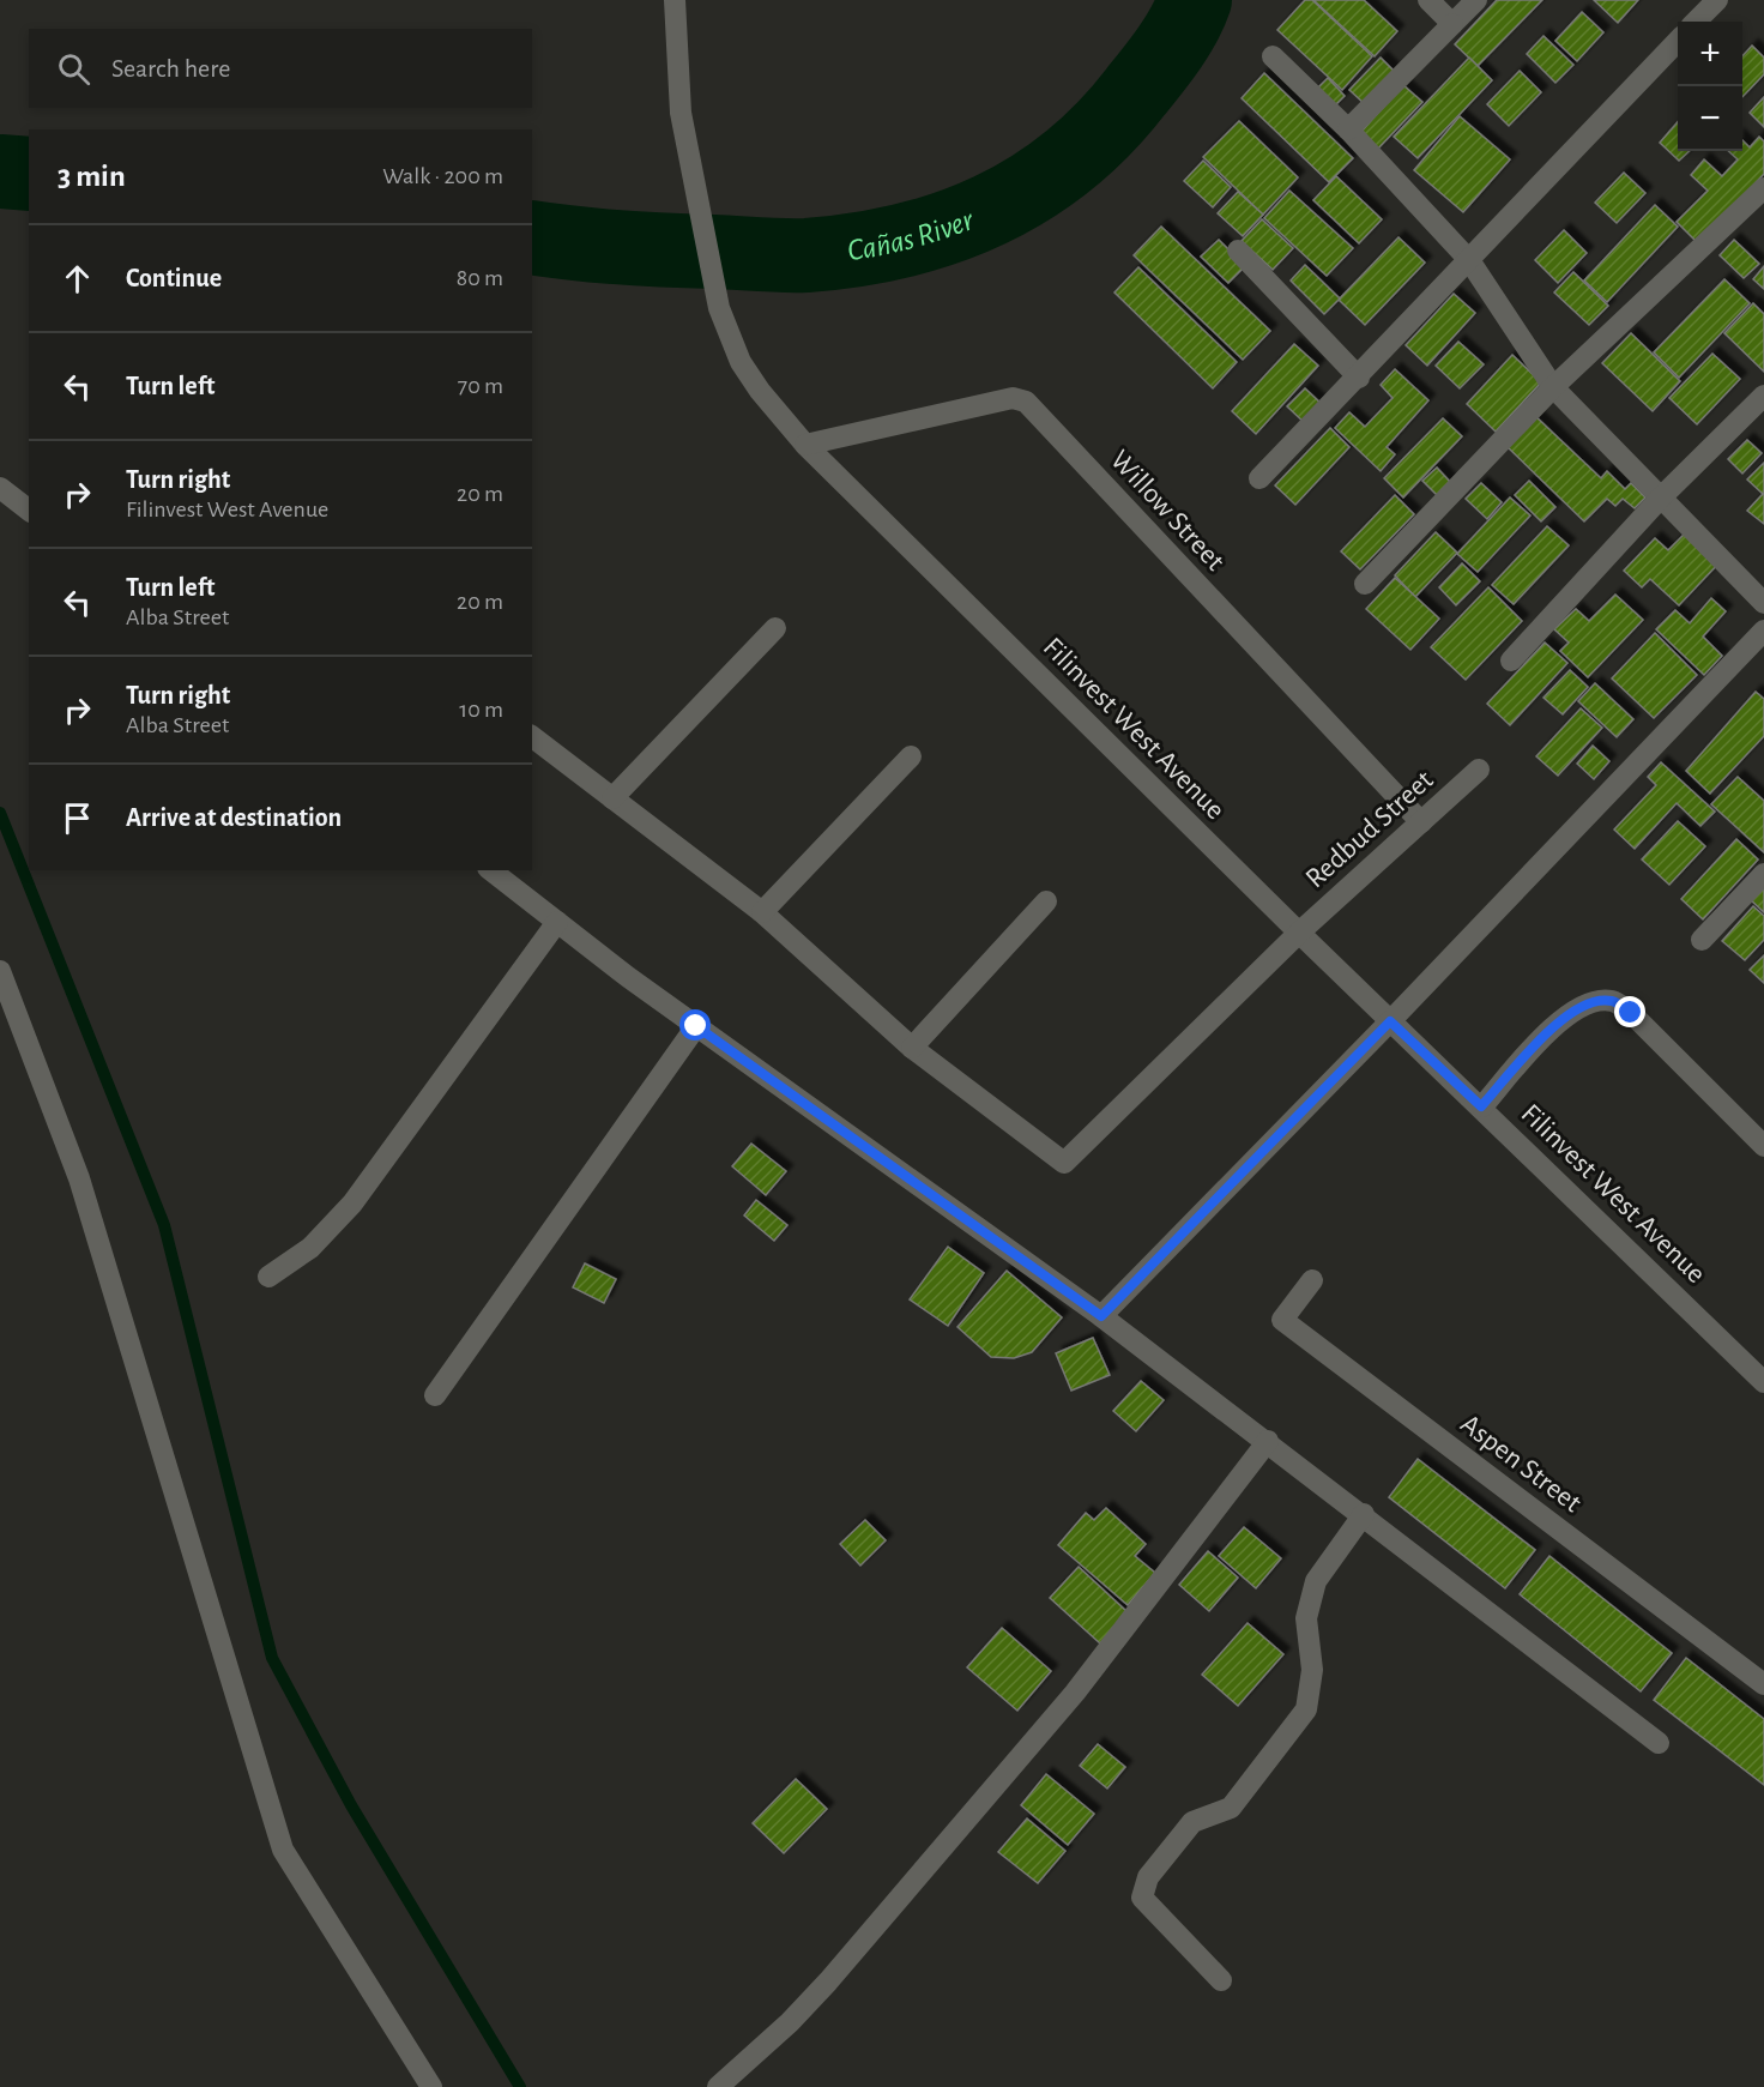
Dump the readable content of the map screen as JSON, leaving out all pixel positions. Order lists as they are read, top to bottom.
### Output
{
  "streets": {
    "street": [
      "Willow Street",
      "Filinvest West Avenue",
      "Redbud Street",
      "Aspen Street"
    ]
  },
  "crossings": [
    ["Willow Street", "Filinvest West Avenue"],
    ["Willow Street", "Redbud Street"],
    ["Filinvest West Avenue", "Redbud Street"]
  ],
  "water": ["Cañas River"],
  "page": {
    "map_buttons": ["+", "−"],
    "search": "Search here",
    "heading": ["3 min", "Walk · 200 m"],
    "list": [
      ["Continue", "80 m"],
      ["Turn left", "70 m"],
      ["Turn right", "Filinvest West Avenue", "20 m"],
      ["Turn left", "Alba Street", "20 m"],
      ["Turn right", "Alba Street", "10 m"],
      "Arrive at destination"
    ]
  }
}
